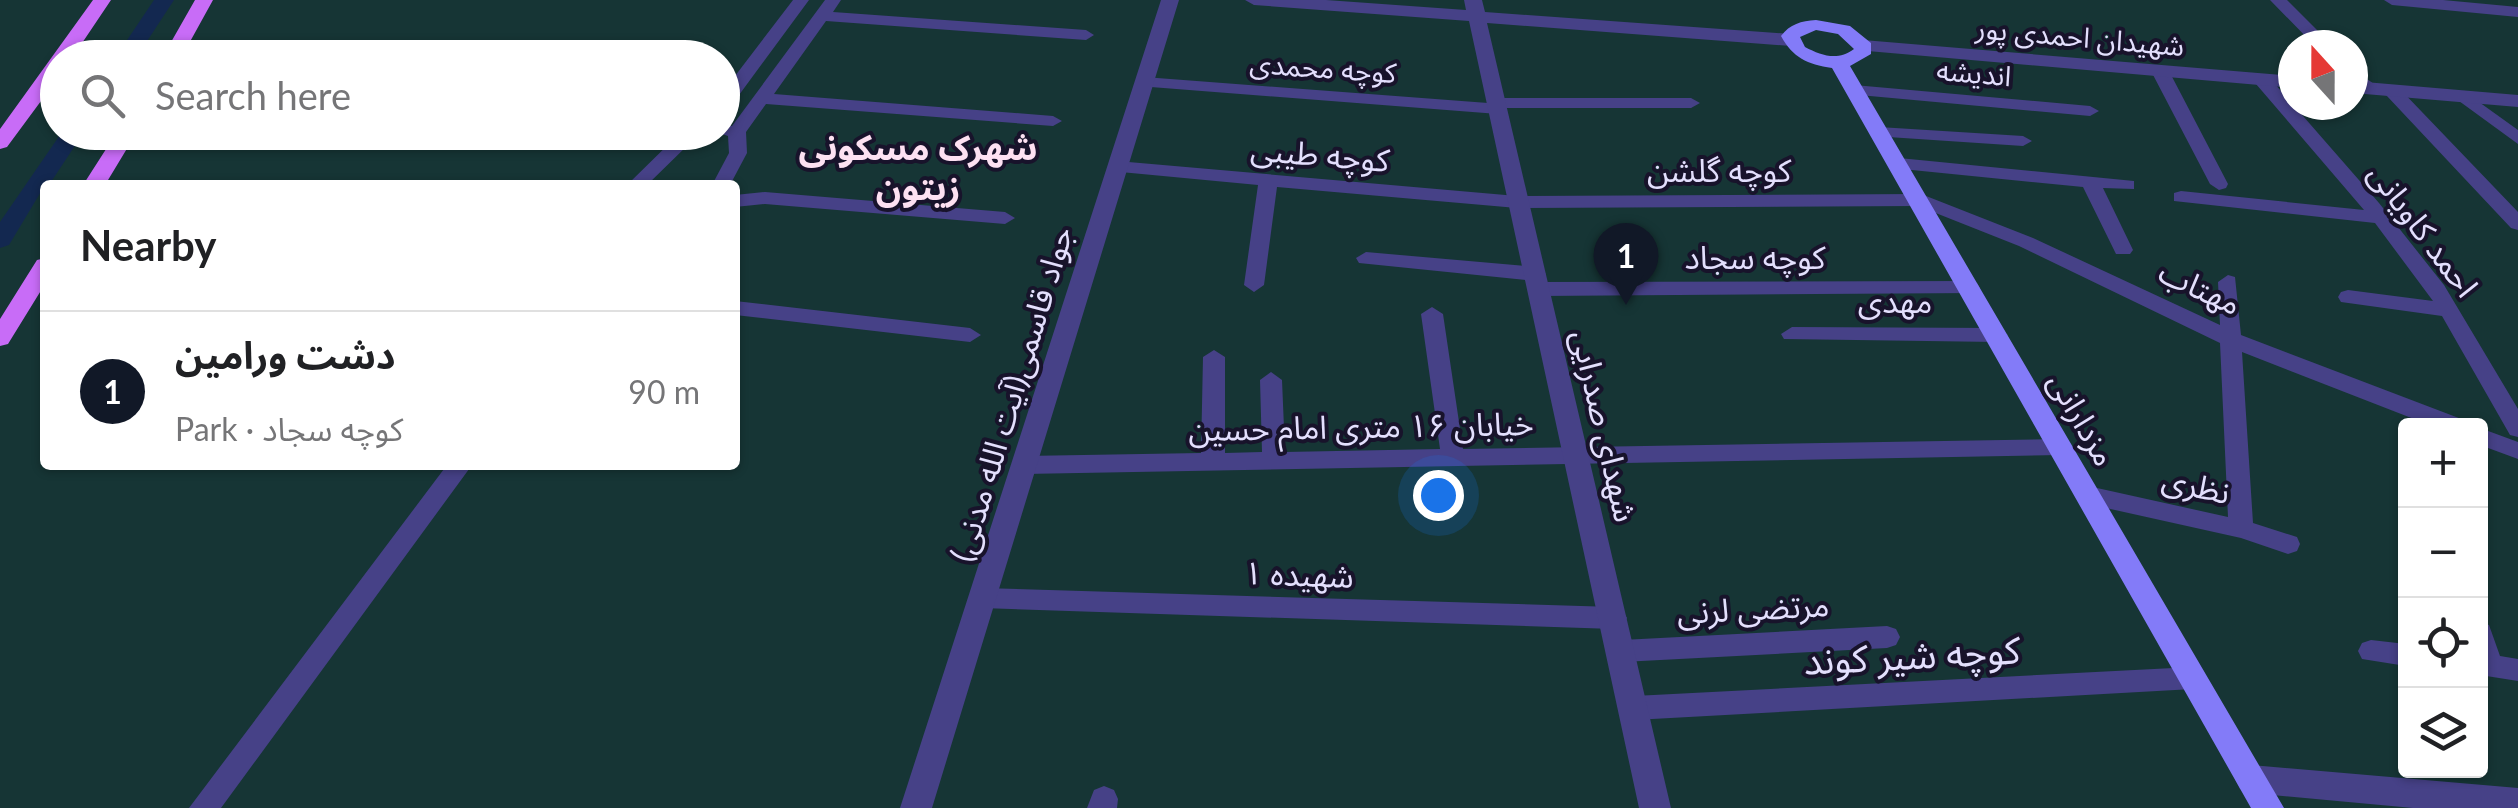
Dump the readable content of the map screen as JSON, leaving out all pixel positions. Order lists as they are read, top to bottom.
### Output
{
  "streets": {
    "main road": ["مزدارانی"],
    "street": [
      "شهیدان احمدی پور",
      "کوچه محمدی",
      "اندیشه",
      "کوچه طیبی",
      "کوچه گلشن",
      "احمد کاویانی",
      "کوچه سجاد",
      "مهتاب",
      "مهدی",
      "جواد قاسمی(آیت الله مدنی)",
      "شهدای صدرایی",
      "خیابان ۱۶ متری امام حسین",
      "نظری",
      "شهیده ۱",
      "مرتضی لرنی",
      "کوچه شیر کوند"
    ]
  },
  "crossings": [
    ["شهیدان احمدی پور", "احمد کاویانی"],
    ["کوچه محمدی", "جواد قاسمی(آیت الله مدنی)"],
    ["کوچه محمدی", "شهدای صدرایی"],
    ["اندیشه", "مزدارانی"],
    ["کوچه طیبی", "کوچه گلشن"],
    ["کوچه طیبی", "جواد قاسمی(آیت الله مدنی)"],
    ["کوچه طیبی", "شهدای صدرایی"],
    ["کوچه گلشن", "مهتاب"],
    ["کوچه گلشن", "مزدارانی"],
    ["کوچه گلشن", "شهدای صدرایی"],
    ["کوچه سجاد", "مزدارانی"],
    ["کوچه سجاد", "شهدای صدرایی"],
    ["مهتاب", "مزدارانی"],
    ["مهدی", "مزدارانی"],
    ["جواد قاسمی(آیت الله مدنی)", "خیابان ۱۶ متری امام حسین"],
    ["جواد قاسمی(آیت الله مدنی)", "شهیده ۱"],
    ["مزدارانی", "خیابان ۱۶ متری امام حسین"],
    ["مزدارانی", "نظری"],
    ["مزدارانی", "کوچه شیر کوند"],
    ["شهدای صدرایی", "خیابان ۱۶ متری امام حسین"],
    ["شهدای صدرایی", "شهیده ۱"],
    ["شهدای صدرایی", "مرتضی لرنی"],
    ["شهدای صدرایی", "کوچه شیر کوند"]
  ],
  "districts": ["شهرک مسکونی زیتون"],
  "north": "top",
  "page": {
    "search": "Search here",
    "heading": "Nearby",
    "pins": "1",
    "list": [
      {
        "mark": "1",
        "name": "دشت ورامین",
        "note": "Park · کوچه سجاد",
        "value": "90 m"
      }
    ],
    "map_buttons": ["+", "−"]
  }
}
